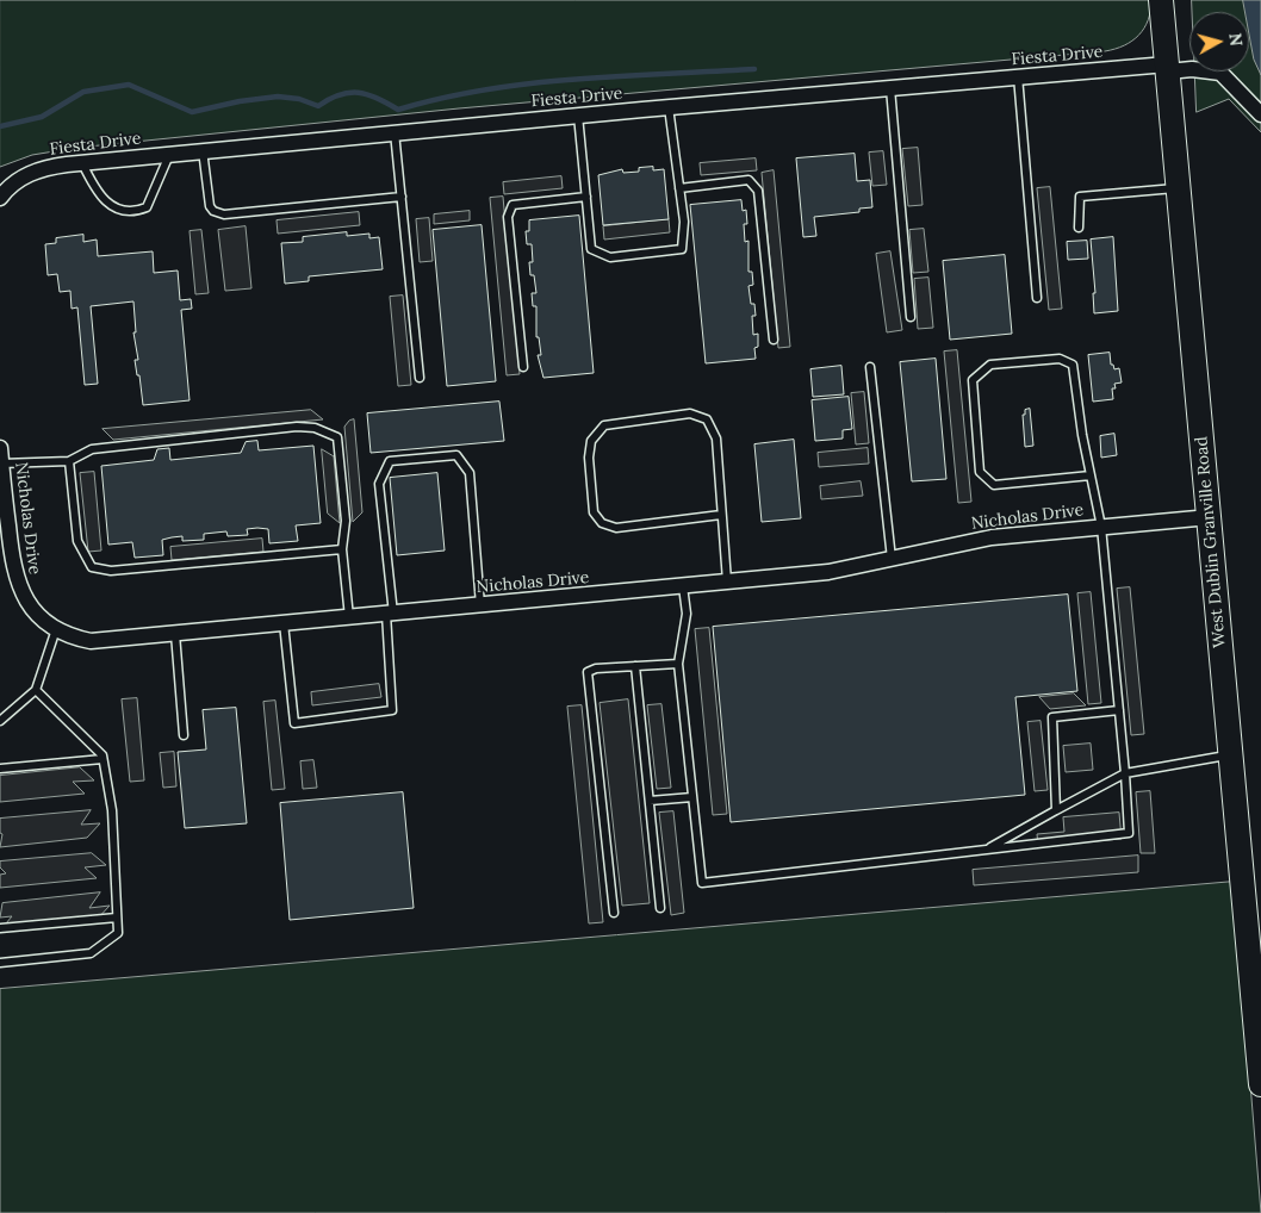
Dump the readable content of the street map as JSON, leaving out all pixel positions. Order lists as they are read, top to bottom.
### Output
{
  "streets": {
    "main road": ["West Dublin Granville Road"],
    "street": ["Fiesta Drive", "Nicholas Drive"]
  },
  "crossings": [
    ["Fiesta Drive", "West Dublin Granville Road"],
    ["Nicholas Drive", "West Dublin Granville Road"]
  ],
  "north": "right"
}
